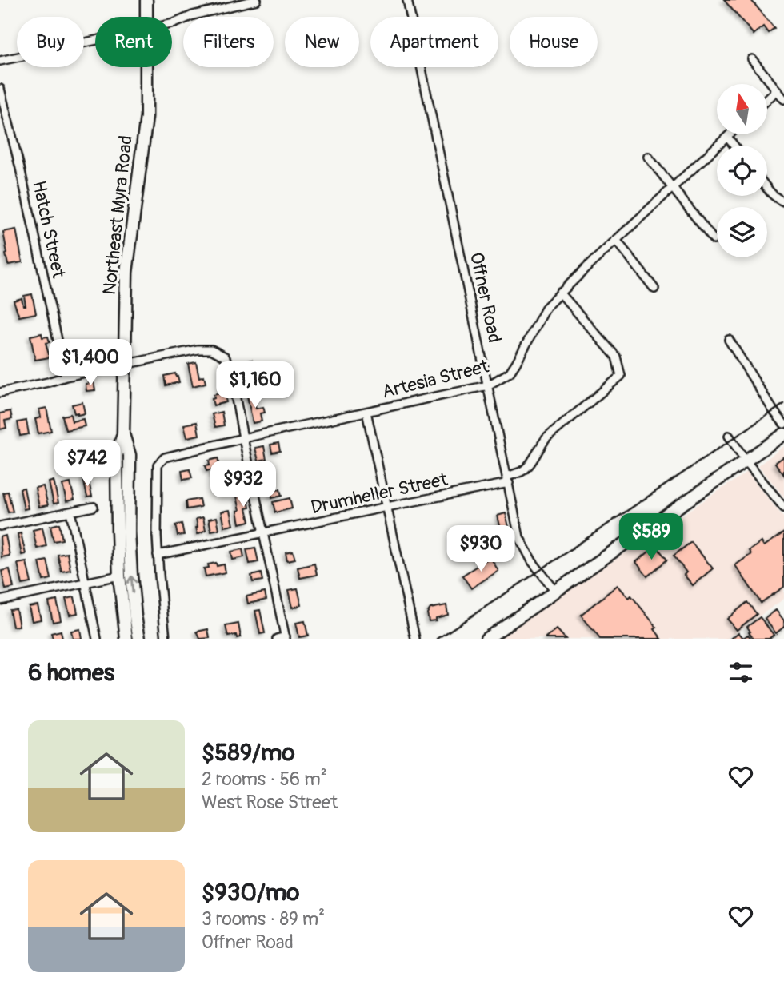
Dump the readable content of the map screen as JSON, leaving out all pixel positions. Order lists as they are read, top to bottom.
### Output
{
  "streets": {
    "main road": ["Northeast Myra Road"],
    "street": [
      "Hatch Street",
      "Offner Road",
      "Artesia Street",
      "Drumheller Street"
    ]
  },
  "crossings": [
    ["Offner Road", "Artesia Street"],
    ["Offner Road", "Drumheller Street"],
    ["Artesia Street", "Drumheller Street"]
  ],
  "north": "top",
  "page": {
    "chip": [
      "Buy",
      "Rent",
      "Filters",
      "New",
      "Apartment",
      "House"
    ],
    "price": [
      "$1,400",
      "$1,160",
      "$742",
      "$932",
      "$589",
      "$930"
    ],
    "heading": "6 homes",
    "list": [
      {
        "name": "$589/mo",
        "note": "2 rooms · 56 m² · West Rose Street"
      },
      {
        "name": "$930/mo",
        "note": "3 rooms · 89 m² · Offner Road"
      }
    ]
  }
}
